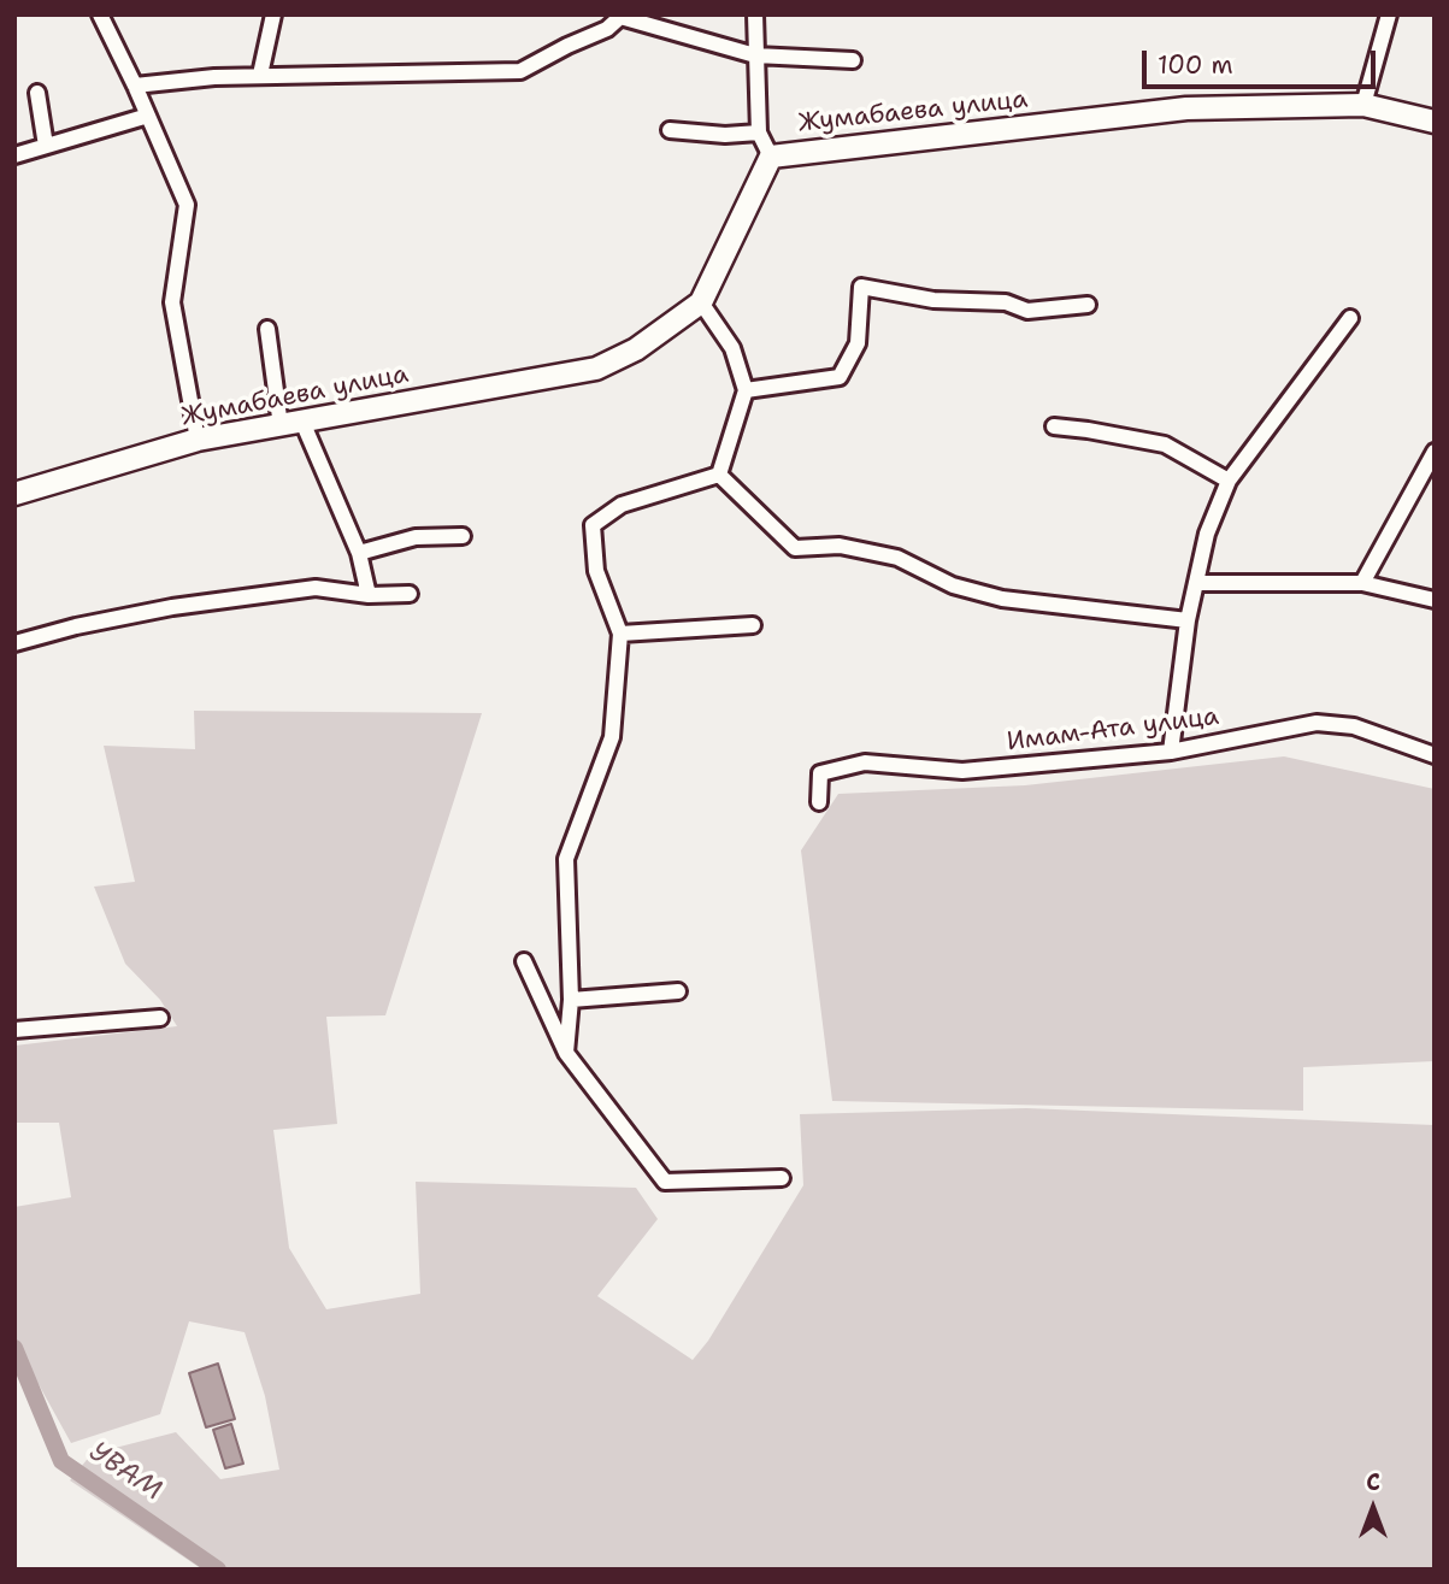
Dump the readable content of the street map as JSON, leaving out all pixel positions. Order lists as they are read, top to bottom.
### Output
{
  "streets": {
    "street": ["Жумабаева улица", "Имам-Ата улица"]
  },
  "water": ["УВАМ"],
  "scale_bar": "100 m",
  "north": "top"
}
